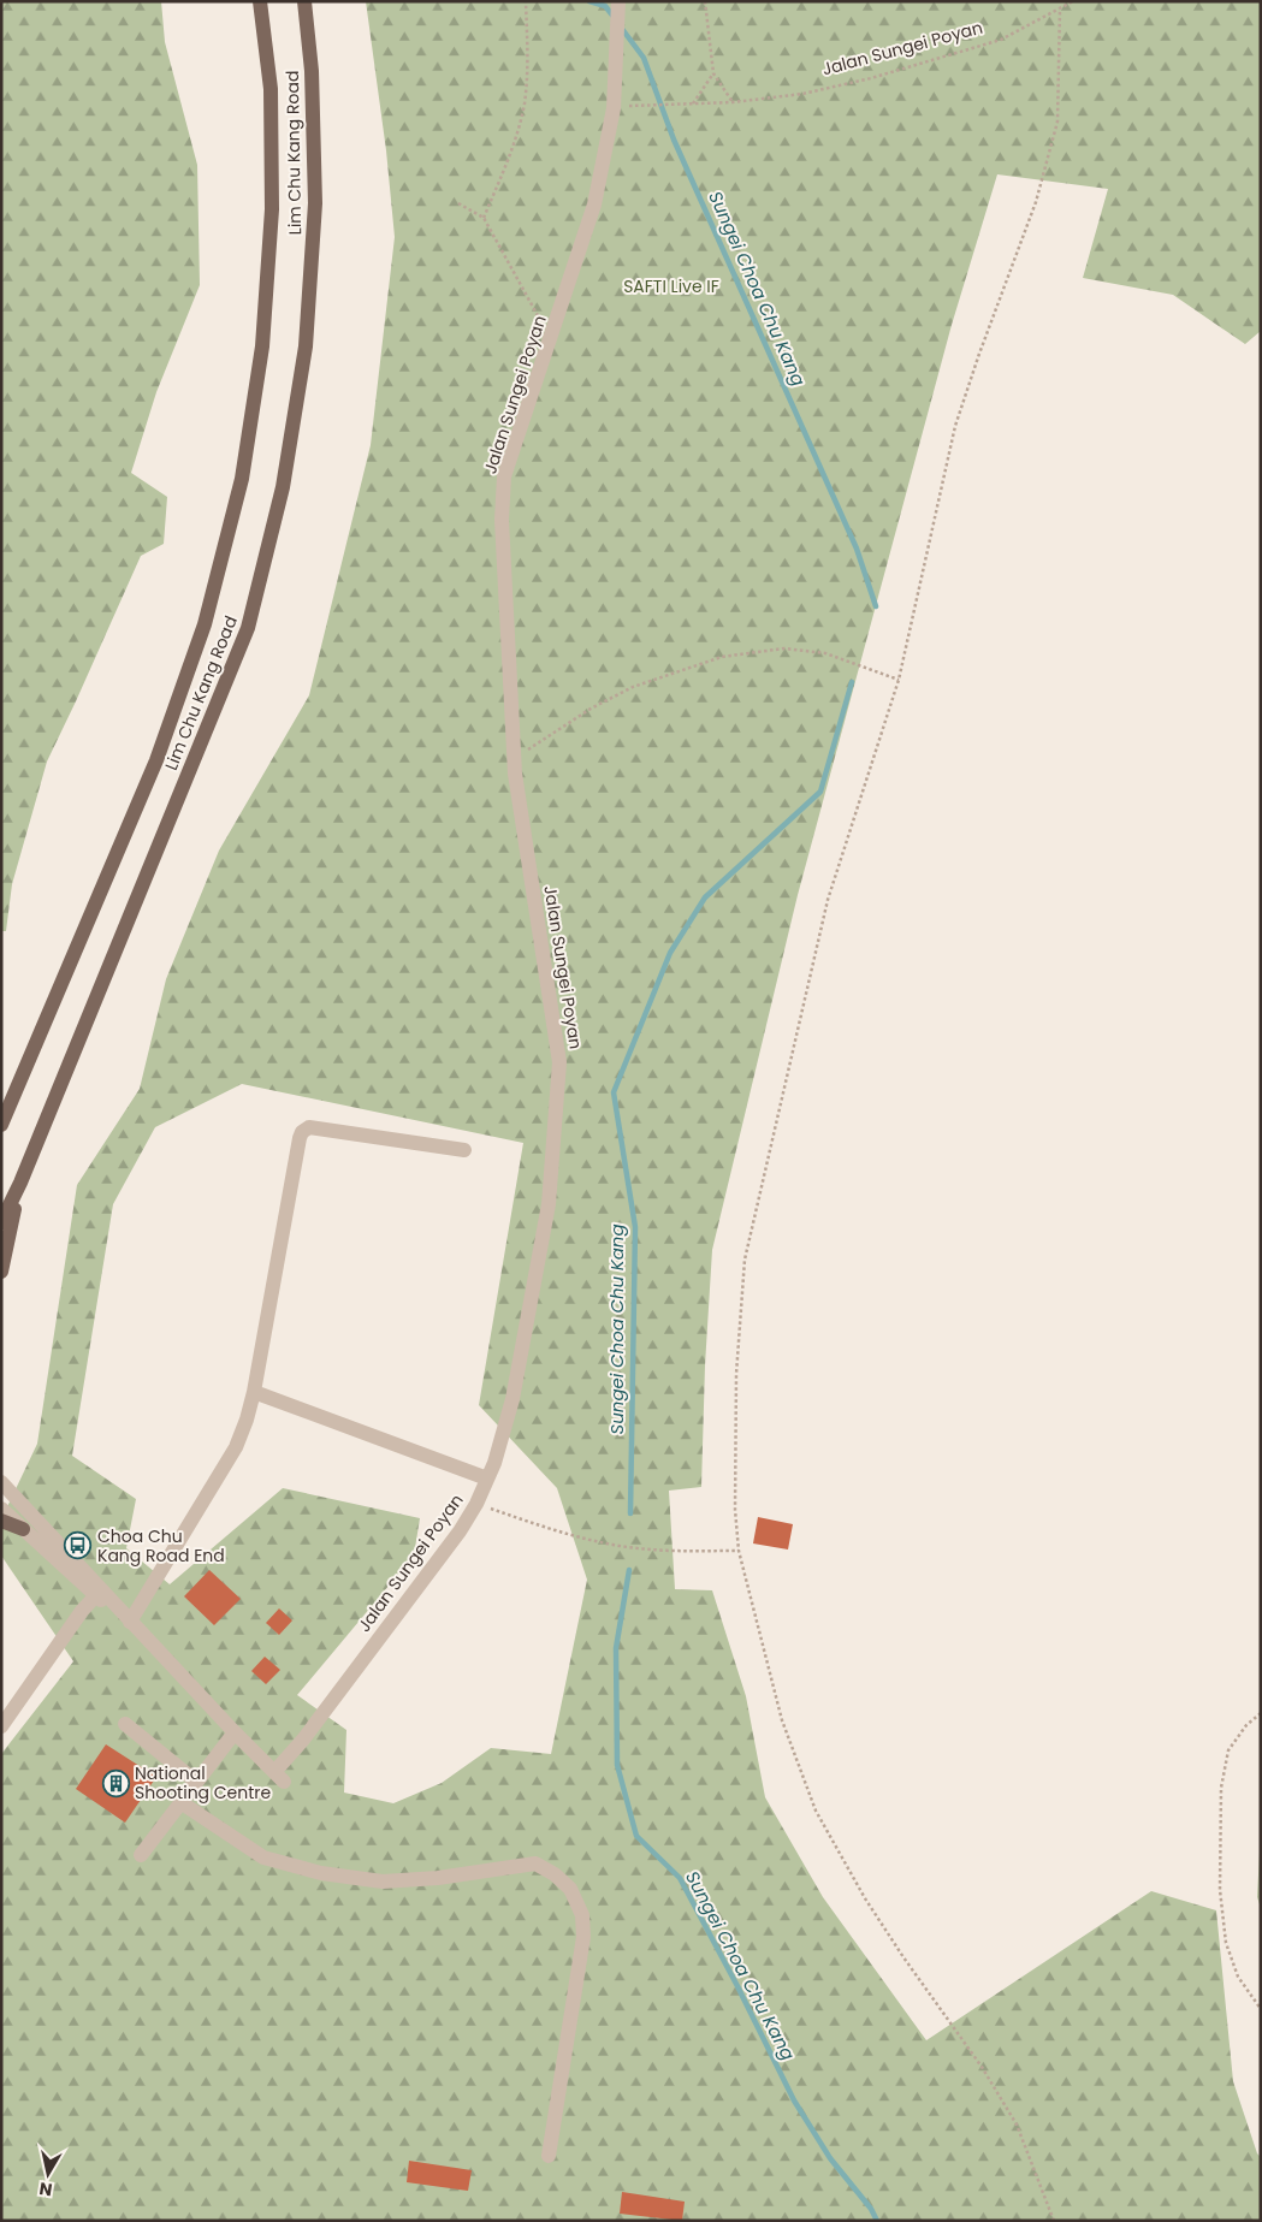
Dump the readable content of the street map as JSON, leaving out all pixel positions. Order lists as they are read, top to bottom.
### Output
{
  "streets": {
    "main road": ["Lim Chu Kang Road"],
    "street": ["Jalan Sungei Poyan"]
  },
  "water": ["Sungei Choa Chu Kang"],
  "parks": ["SAFTI Live IF"],
  "places": {
    "bus stop": ["Choa Chu Kang Road End"],
    "building": ["National Shooting Centre"]
  },
  "north": "bottom"
}
